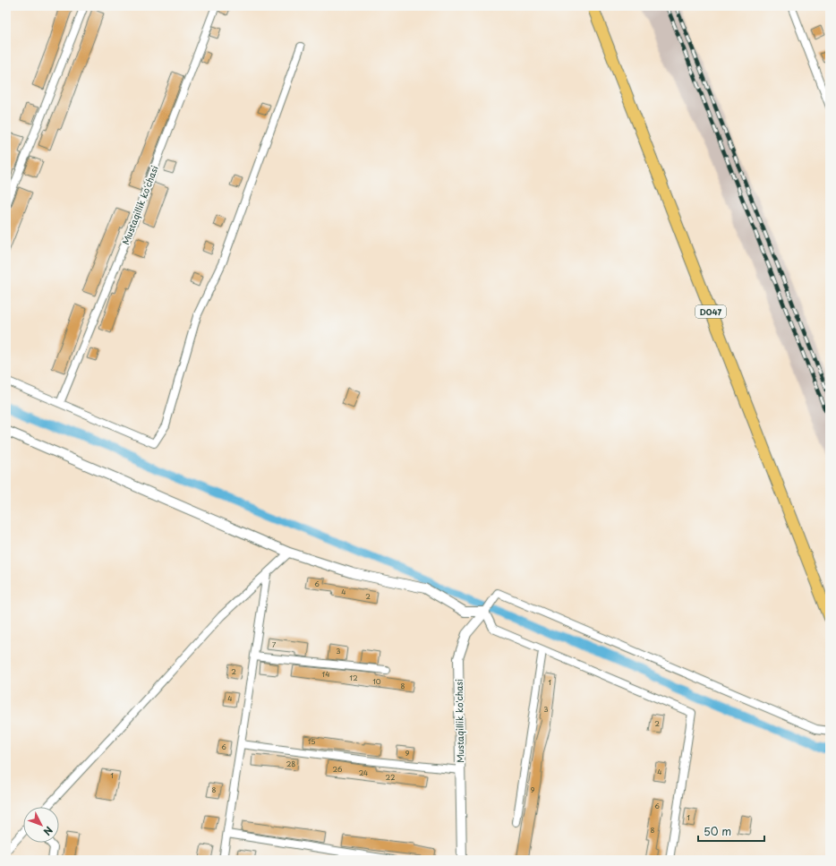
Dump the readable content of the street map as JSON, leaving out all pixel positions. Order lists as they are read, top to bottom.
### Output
{
  "streets": {
    "main road": ["D047"],
    "street": ["Mustaqillik ko'chasi"]
  },
  "house_numbers": [
    "6",
    "4",
    "2",
    "7",
    "3",
    "2",
    "14",
    "12",
    "10",
    "1",
    "8",
    "4",
    "3",
    "2",
    "15",
    "6",
    "9",
    "28",
    "26",
    "4",
    "24",
    "1",
    "22",
    "8",
    "9",
    "6",
    "1",
    "8"
  ],
  "scale_bar": "50 m",
  "north": "bottom right"
}
